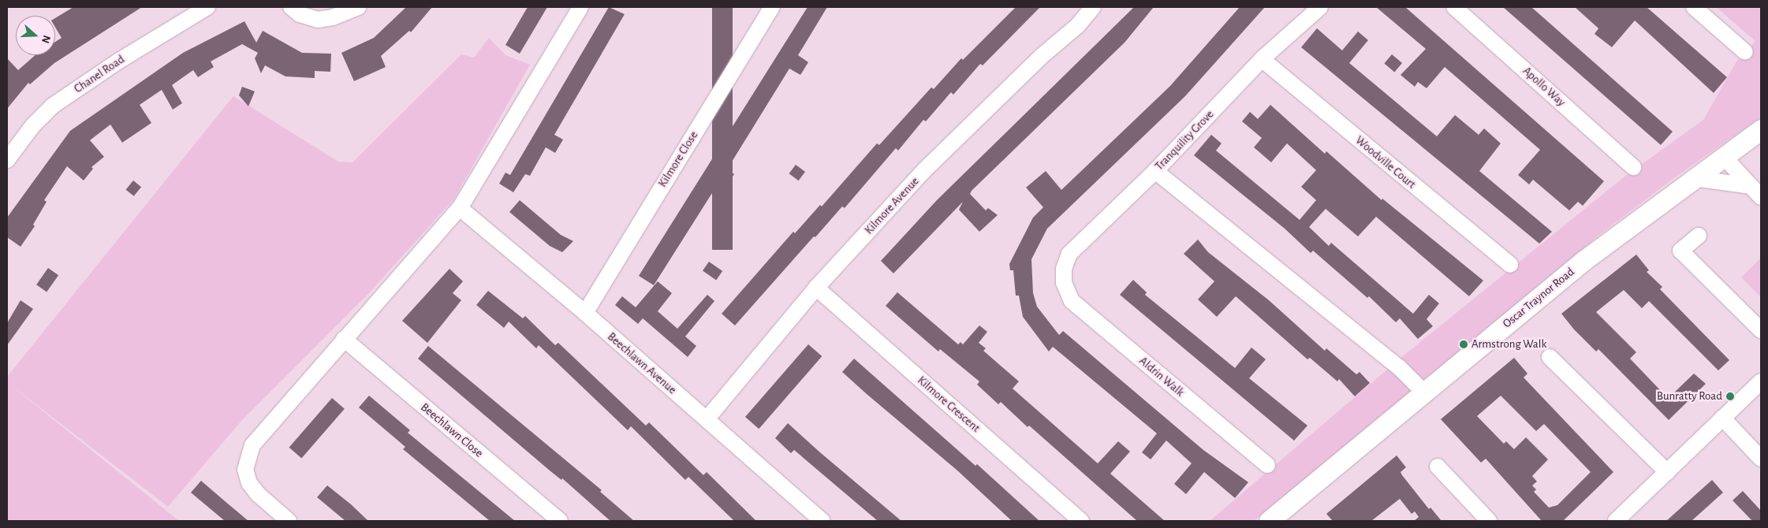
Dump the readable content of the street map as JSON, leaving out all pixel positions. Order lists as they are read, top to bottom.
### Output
{
  "streets": {
    "main road": ["Oscar Traynor Road"],
    "street": [
      "Chanel Road",
      "Apollo Way",
      "Tranquility Grove",
      "Kilmore Close",
      "Woodville Court",
      "Kilmore Avenue",
      "Beechlawn Avenue",
      "Aldrin Walk",
      "Kilmore Crescent",
      "Beechlawn Close"
    ]
  },
  "crossings": [
    ["Tranquility Grove", "Woodville Court"],
    ["Tranquility Grove", "Aldrin Walk"],
    ["Kilmore Close", "Beechlawn Avenue"],
    ["Kilmore Avenue", "Beechlawn Avenue"],
    ["Kilmore Avenue", "Kilmore Crescent"]
  ],
  "places": ["Armstrong Walk", "Bunratty Road"],
  "north": "right"
}
